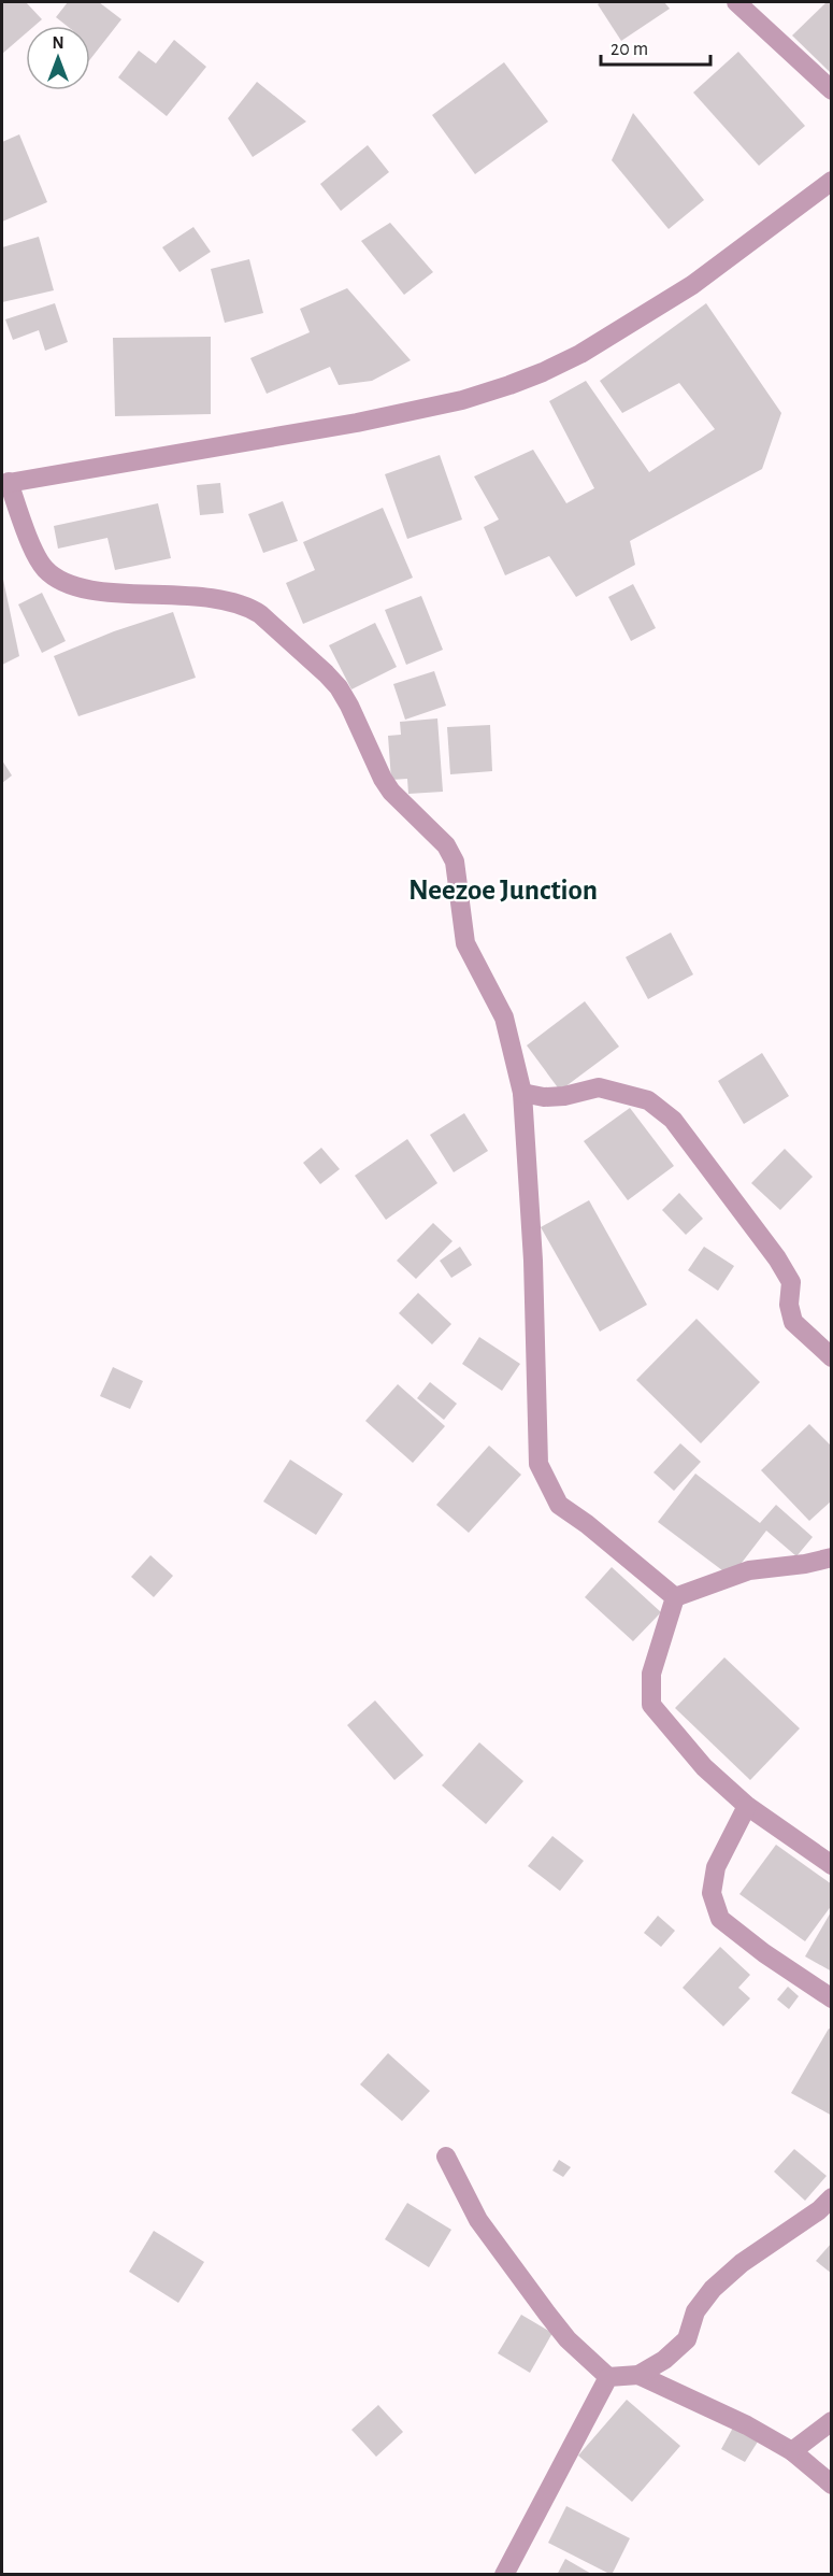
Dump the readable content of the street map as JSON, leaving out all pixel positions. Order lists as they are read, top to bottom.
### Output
{
  "districts": ["Neezoe Junction"],
  "scale_bar": "20 m",
  "north": "top"
}
